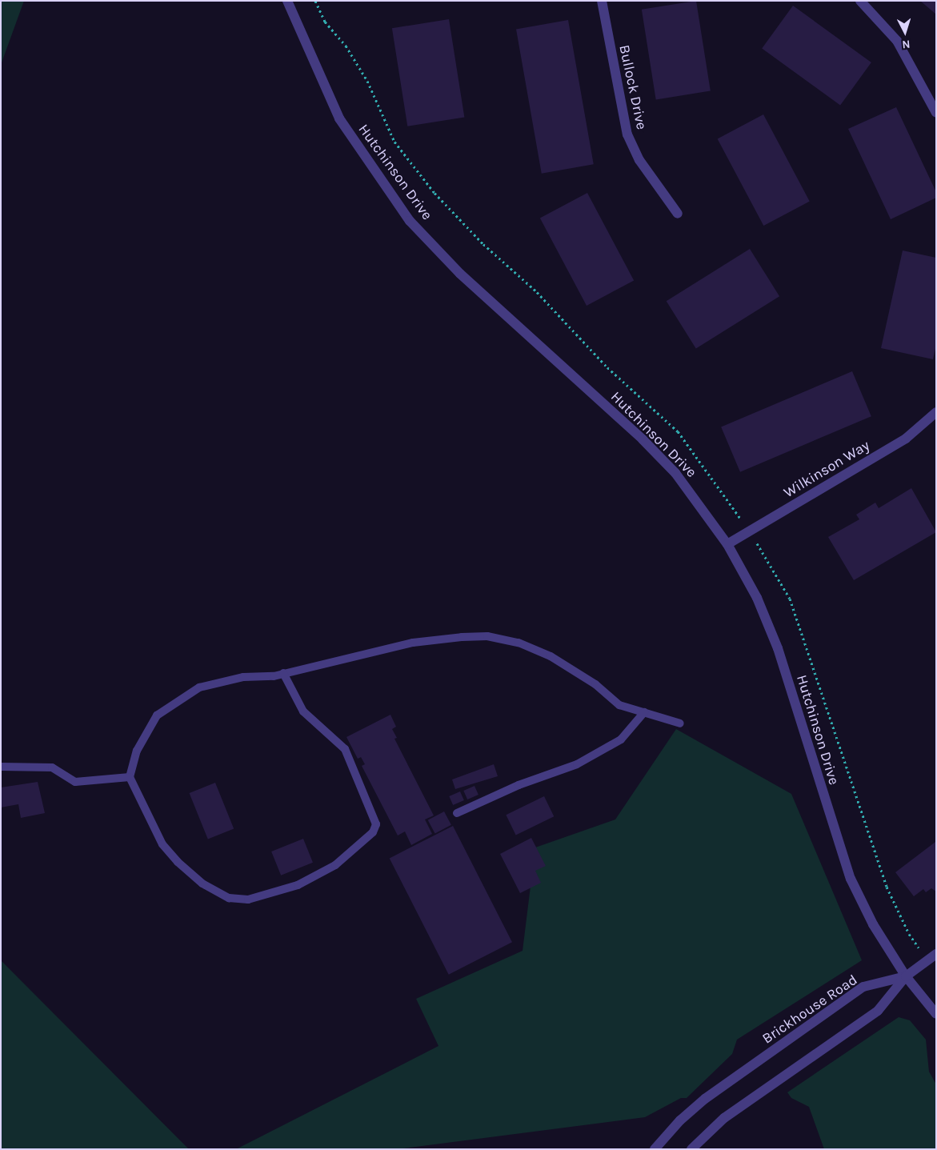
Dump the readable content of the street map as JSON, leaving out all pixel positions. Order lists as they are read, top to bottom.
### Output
{
  "streets": {
    "street": [
      "Bullock Drive",
      "Hutchinson Drive",
      "Wilkinson Way",
      "Brickhouse Road"
    ]
  },
  "crossings": [
    ["Hutchinson Drive", "Wilkinson Way"],
    ["Hutchinson Drive", "Brickhouse Road"]
  ],
  "north": "bottom"
}
